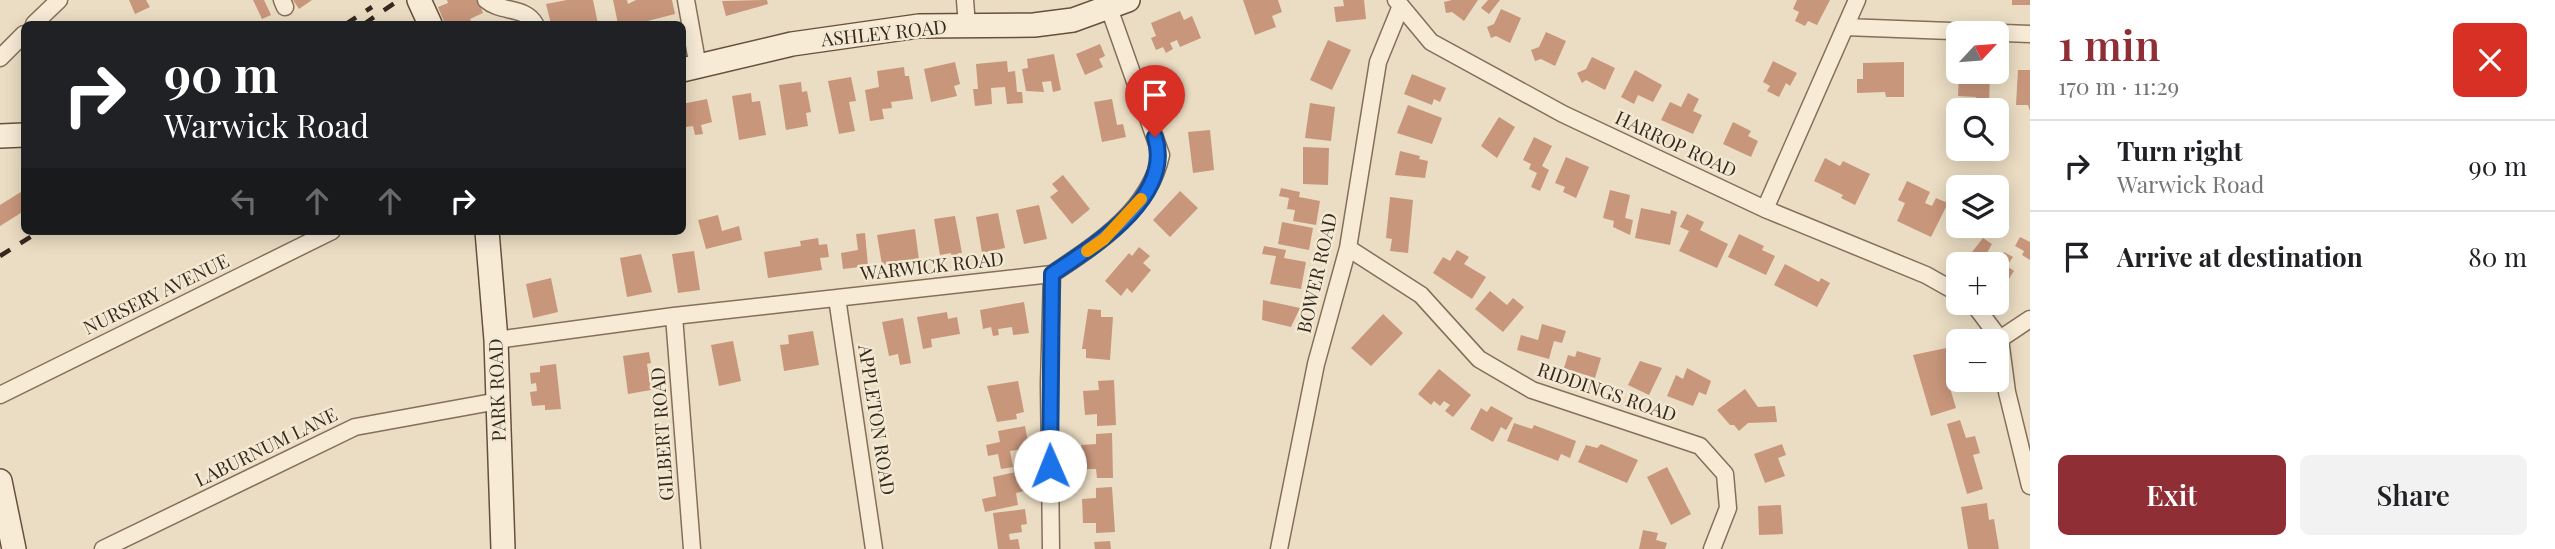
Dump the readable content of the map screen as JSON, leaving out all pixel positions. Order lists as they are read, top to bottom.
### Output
{
  "streets": {
    "main road": ["ASHLEY ROAD", "PARK ROAD"],
    "street": [
      "HARROP ROAD",
      "WARWICK ROAD",
      "BOWER ROAD",
      "NURSERY AVENUE",
      "RIDDINGS ROAD",
      "APPLETON ROAD",
      "GILBERT ROAD",
      "LABURNUM LANE"
    ]
  },
  "crossings": [
    ["ASHLEY ROAD", "WARWICK ROAD"],
    ["HARROP ROAD", "BOWER ROAD"],
    ["WARWICK ROAD", "PARK ROAD"],
    ["WARWICK ROAD", "APPLETON ROAD"],
    ["WARWICK ROAD", "GILBERT ROAD"],
    ["BOWER ROAD", "RIDDINGS ROAD"],
    ["PARK ROAD", "LABURNUM LANE"]
  ],
  "north": "top right",
  "page": {
    "heading": ["1 min", "170 m · 11:29"],
    "map_buttons": ["+", "−"],
    "turn": ["90 m", "Warwick Road"],
    "list": [
      {
        "name": "Turn right",
        "note": "Warwick Road",
        "value": "90 m"
      },
      {
        "name": "Arrive at destination",
        "value": "80 m"
      }
    ],
    "buttons": ["Exit", "Share"]
  }
}
